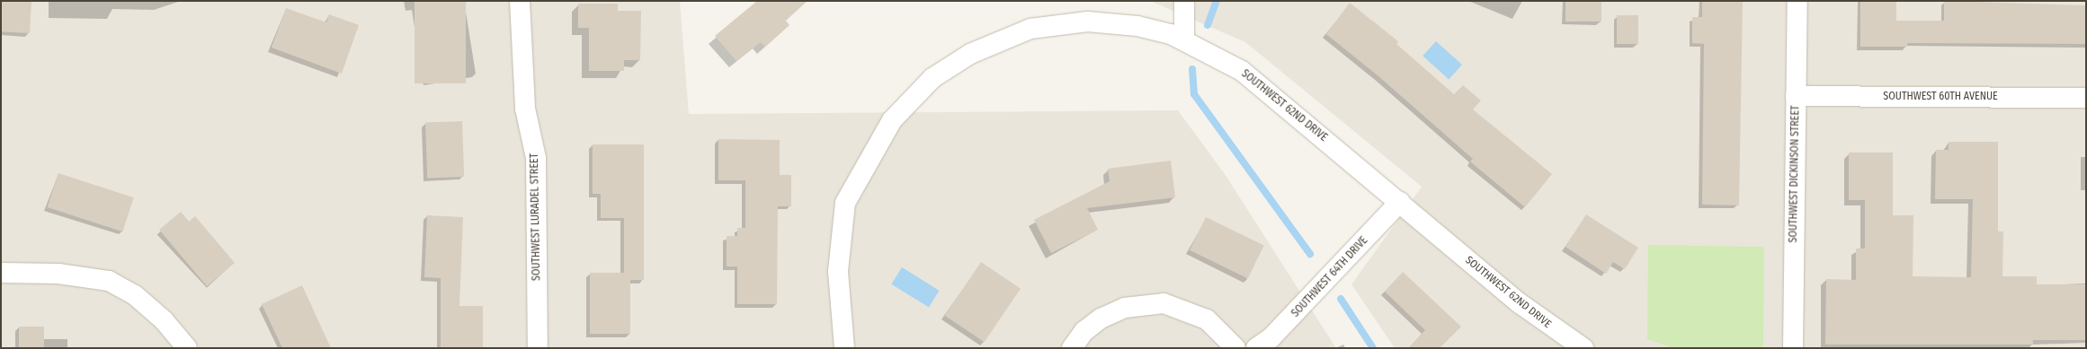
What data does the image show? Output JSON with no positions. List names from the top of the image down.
{
  "streets": {
    "street": [
      "SOUTHWEST 60TH AVENUE",
      "SOUTHWEST 62ND DRIVE",
      "SOUTHWEST DICKINSON STREET",
      "SOUTHWEST LURADEL STREET",
      "SOUTHWEST 64TH DRIVE"
    ]
  },
  "crossings": [
    ["SOUTHWEST 60TH AVENUE", "SOUTHWEST DICKINSON STREET"],
    ["SOUTHWEST 62ND DRIVE", "SOUTHWEST 64TH DRIVE"]
  ]
}
